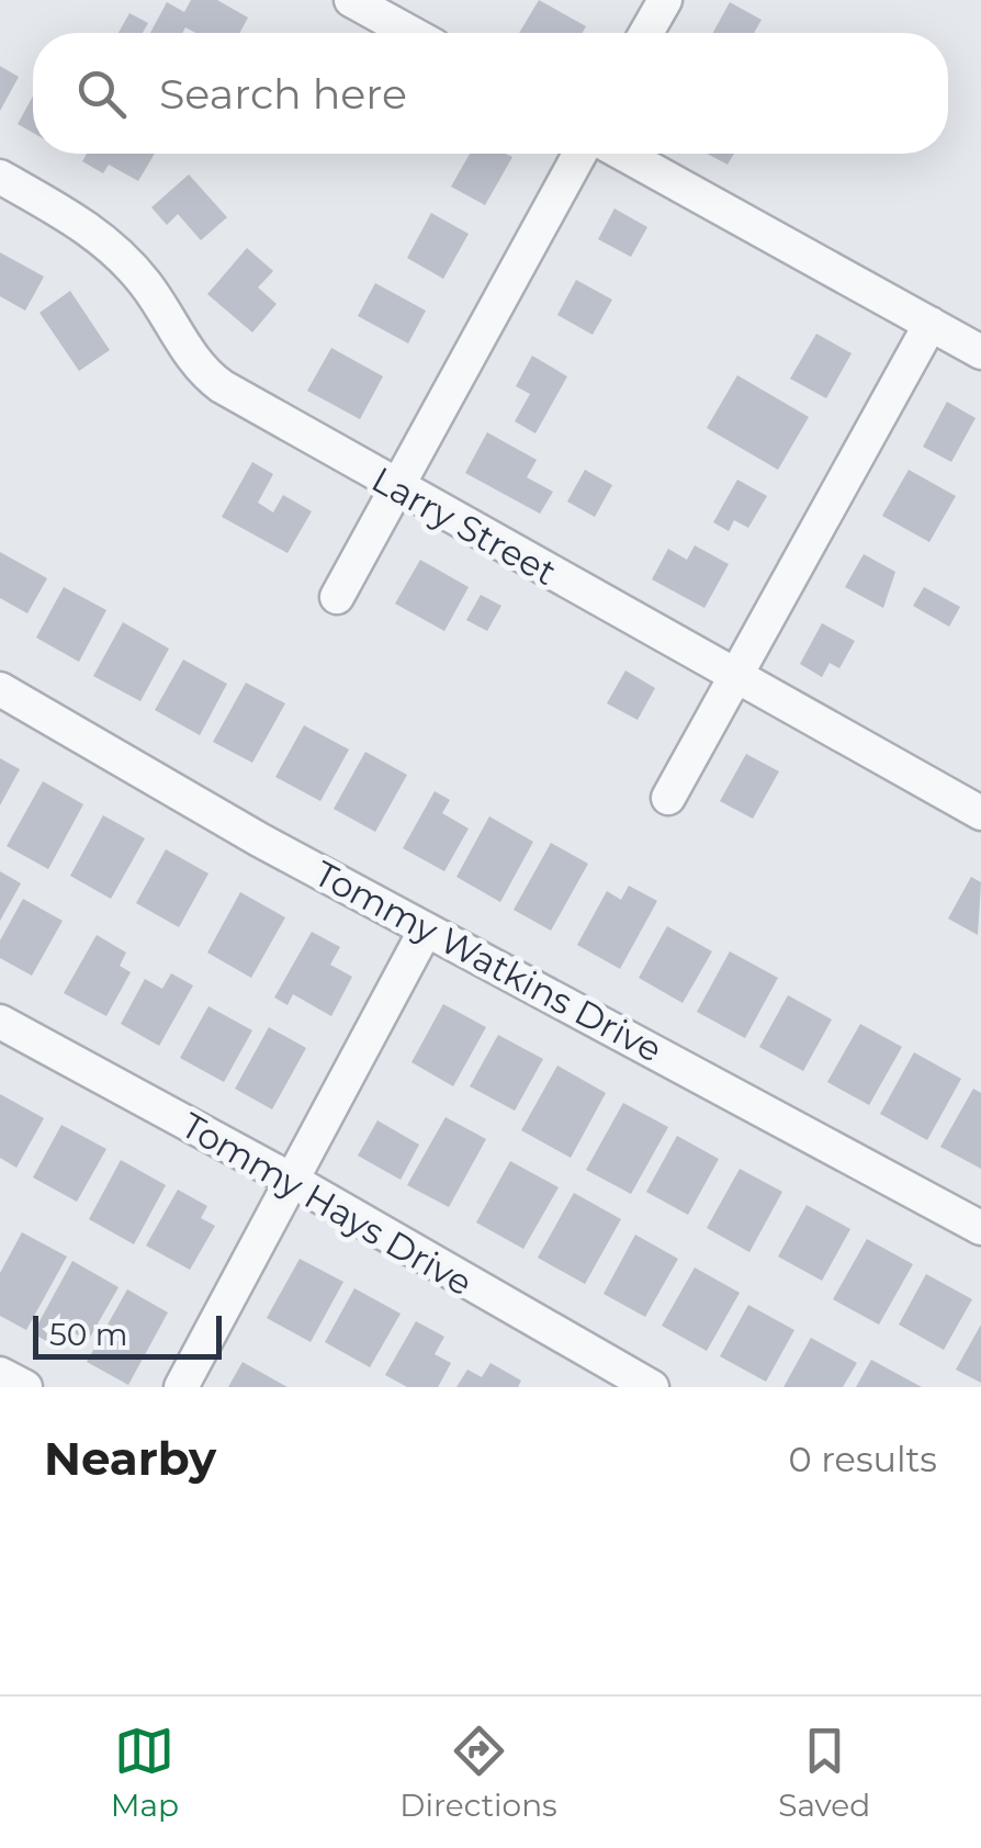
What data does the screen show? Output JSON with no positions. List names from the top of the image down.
{
  "streets": {
    "street": ["Larry Street", "Tommy Watkins Drive", "Tommy Hays Drive"]
  },
  "scale_bar": "50 m",
  "page": {
    "search": "Search here",
    "scale": "50 m",
    "heading": ["Nearby", "0 results"],
    "nav": ["Map", "Directions", "Saved"]
  }
}
